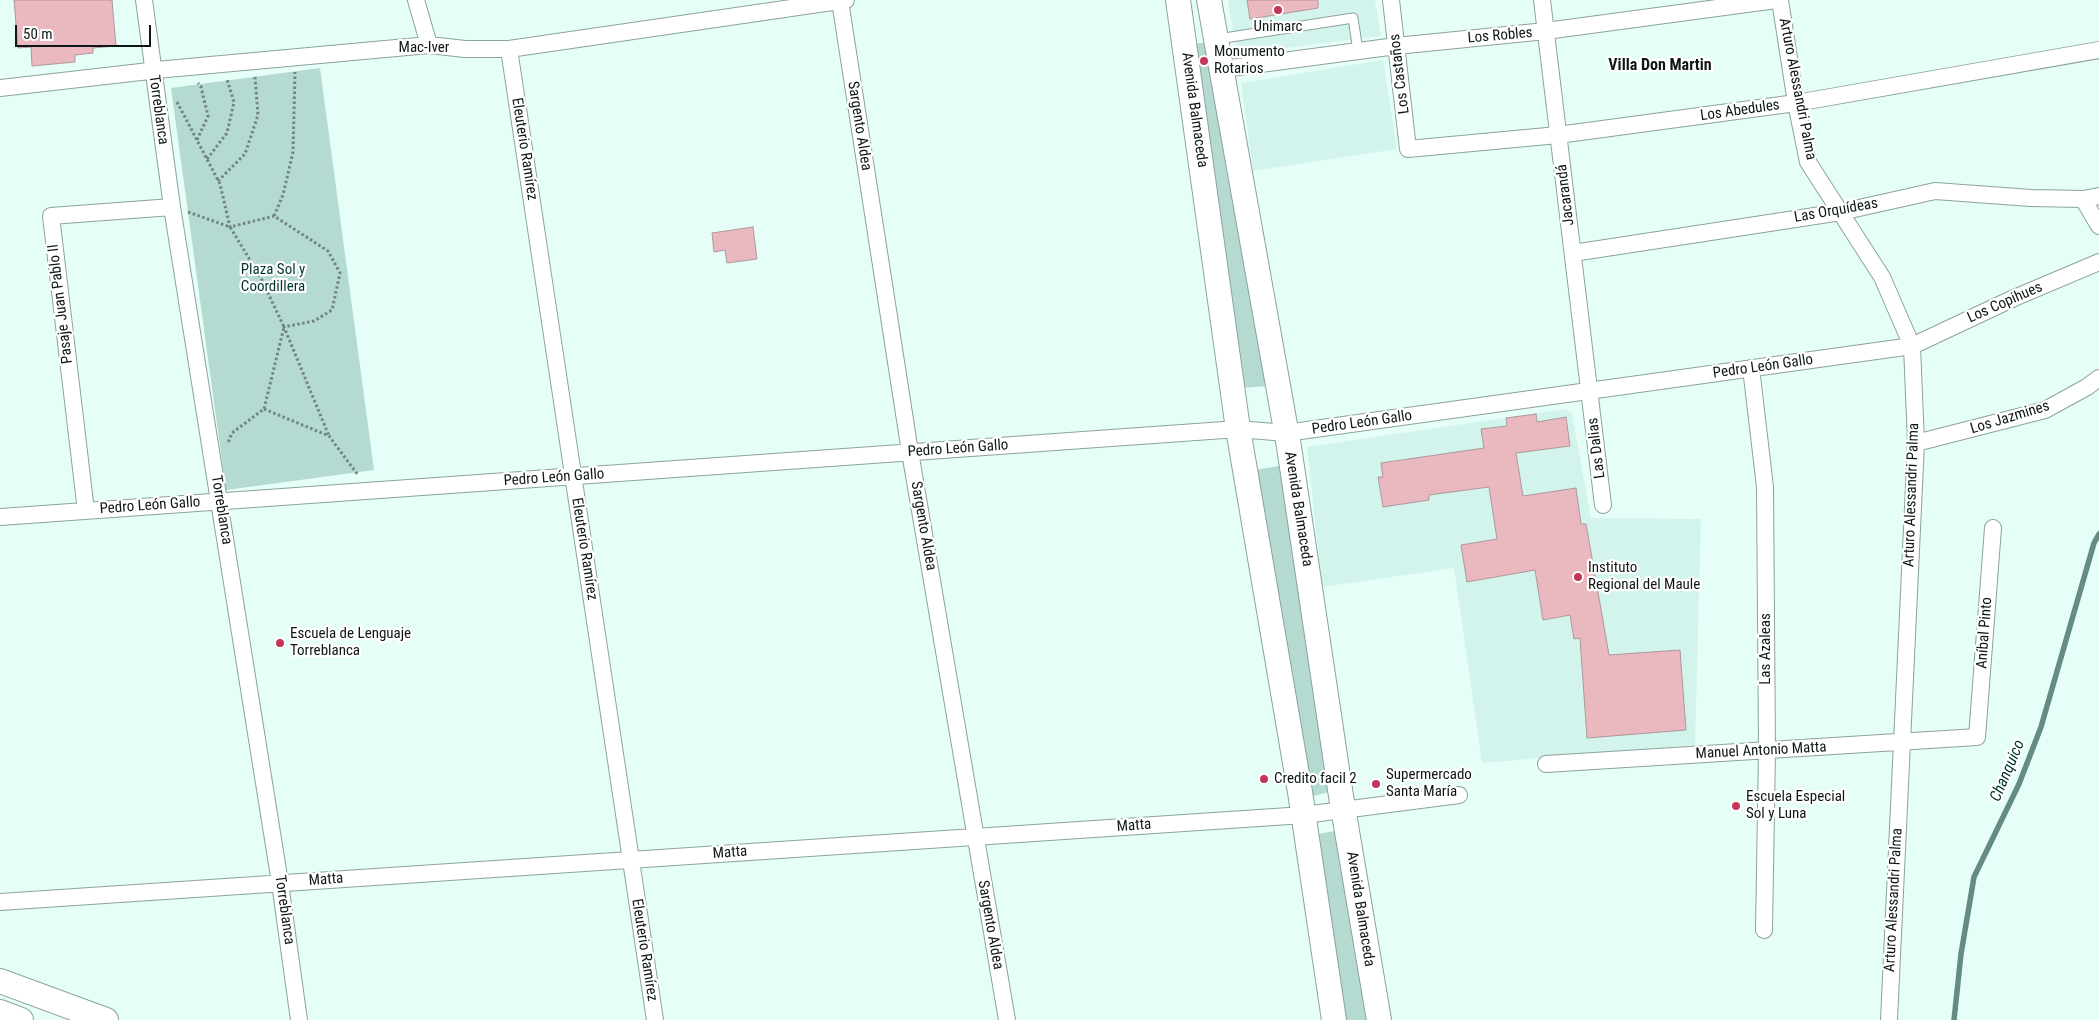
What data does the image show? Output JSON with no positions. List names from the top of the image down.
{
  "streets": {
    "main road": ["Avenida Balmaceda"],
    "street": [
      "Los Robles",
      "Mac-Iver",
      "Los Castaños",
      "Arturo Alessandri Palma",
      "Torreblanca",
      "Los Abedules",
      "Sargento Aldea",
      "Eleuterio Ramírez",
      "Jacarandá",
      "Las Orquídeas",
      "Los Copihues",
      "Pasaje Juan Pablo II",
      "Pedro León Gallo",
      "Los Jazmines",
      "Las Dalias",
      "Aníbal Pinto",
      "Las Azaleas",
      "Manuel Antonio Matta",
      "Matta"
    ]
  },
  "crossings": [
    ["Los Robles", "Los Castaños"],
    ["Los Robles", "Arturo Alessandri Palma"],
    ["Los Robles", "Avenida Balmaceda"],
    ["Los Robles", "Jacarandá"],
    ["Mac-Iver", "Torreblanca"],
    ["Mac-Iver", "Sargento Aldea"],
    ["Mac-Iver", "Eleuterio Ramírez"],
    ["Los Castaños", "Los Abedules"],
    ["Arturo Alessandri Palma", "Los Abedules"],
    ["Arturo Alessandri Palma", "Las Orquídeas"],
    ["Arturo Alessandri Palma", "Los Copihues"],
    ["Arturo Alessandri Palma", "Pedro León Gallo"],
    ["Arturo Alessandri Palma", "Los Jazmines"],
    ["Arturo Alessandri Palma", "Manuel Antonio Matta"],
    ["Torreblanca", "Pasaje Juan Pablo II"],
    ["Torreblanca", "Pedro León Gallo"],
    ["Torreblanca", "Matta"],
    ["Avenida Balmaceda", "Pedro León Gallo"],
    ["Avenida Balmaceda", "Matta"],
    ["Los Abedules", "Jacarandá"],
    ["Sargento Aldea", "Pedro León Gallo"],
    ["Sargento Aldea", "Matta"],
    ["Eleuterio Ramírez", "Pedro León Gallo"],
    ["Eleuterio Ramírez", "Matta"],
    ["Jacarandá", "Las Orquídeas"],
    ["Jacarandá", "Pedro León Gallo"],
    ["Jacarandá", "Las Dalias"],
    ["Los Copihues", "Pedro León Gallo"],
    ["Pasaje Juan Pablo II", "Pedro León Gallo"],
    ["Pedro León Gallo", "Las Dalias"],
    ["Pedro León Gallo", "Las Azaleas"],
    ["Aníbal Pinto", "Manuel Antonio Matta"],
    ["Las Azaleas", "Manuel Antonio Matta"]
  ],
  "districts": ["Villa Don Martin"],
  "water": ["Chanquico"],
  "parks": ["Plaza Sol y Coordillera"],
  "places": [
    "Unimarc",
    "Monumento Rotarios",
    "Instituto Regional del Maule",
    "Escuela de Lenguaje Torreblanca",
    "Credito facil 2",
    "Supermercado Santa María",
    "Escuela Especial Sol y Luna"
  ],
  "scale_bar": "50 m"
}
